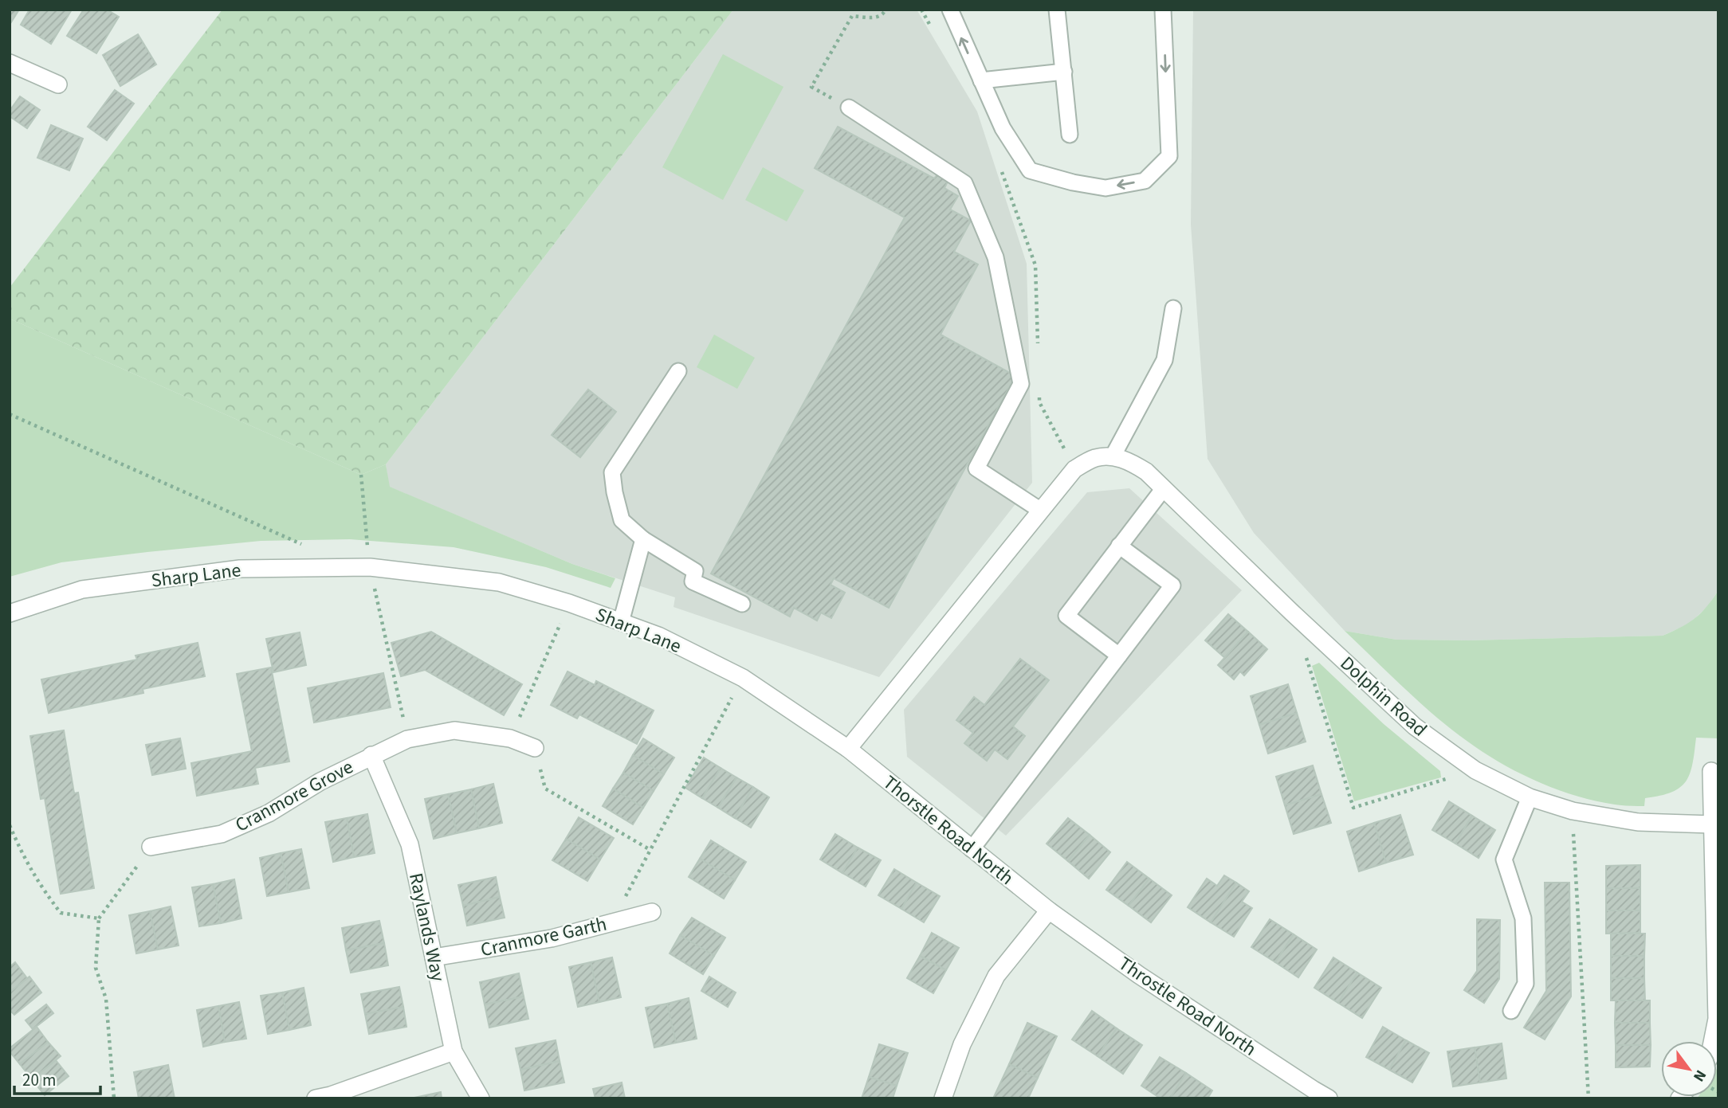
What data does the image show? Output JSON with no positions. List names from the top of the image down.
{
  "streets": {
    "street": [
      "Sharp Lane",
      "Dolphin Road",
      "Cranmore Grove",
      "Thorstle Road North",
      "Raylands Way",
      "Cranmore Garth",
      "Throstle Road North"
    ]
  },
  "crossings": [
    ["Sharp Lane", "Thorstle Road North"],
    ["Cranmore Grove", "Raylands Way"],
    ["Thorstle Road North", "Throstle Road North"],
    ["Raylands Way", "Cranmore Garth"]
  ],
  "scale_bar": "20 m",
  "north": "bottom right"
}
